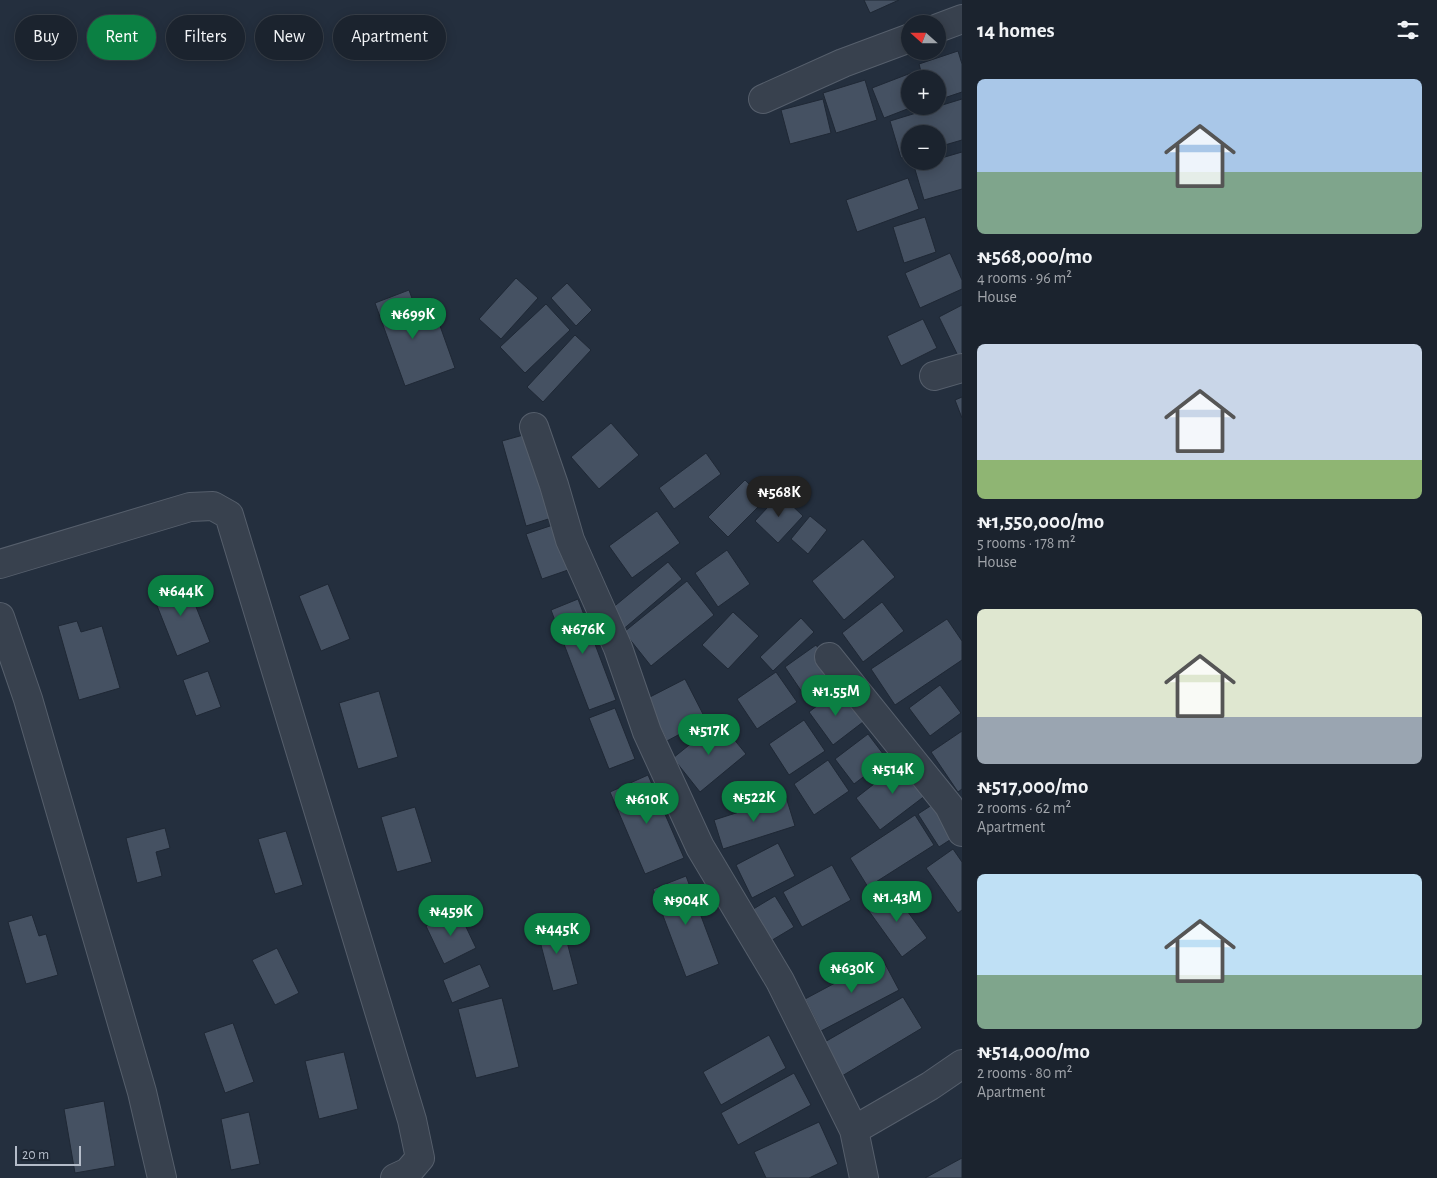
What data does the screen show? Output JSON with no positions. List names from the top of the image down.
{
  "scale_bar": "20 m",
  "north": "left",
  "page": {
    "heading": "14 homes",
    "map_buttons": ["+", "−"],
    "chip": [
      "Buy",
      "Rent",
      "Filters",
      "New",
      "Apartment"
    ],
    "list": [
      {
        "name": "₦568,000/mo",
        "note": "4 rooms · 96 m² · House"
      },
      {
        "name": "₦1,550,000/mo",
        "note": "5 rooms · 178 m² · House"
      },
      {
        "name": "₦517,000/mo",
        "note": "2 rooms · 62 m² · Apartment"
      },
      {
        "name": "₦514,000/mo",
        "note": "2 rooms · 80 m² · Apartment"
      }
    ],
    "price": [
      "₦699K",
      "₦568K",
      "₦644K",
      "₦676K",
      "₦1.55M",
      "₦517K",
      "₦514K",
      "₦522K",
      "₦610K",
      "₦1.43M",
      "₦904K",
      "₦459K",
      "₦445K",
      "₦630K"
    ],
    "scale": "20 m"
  }
}
